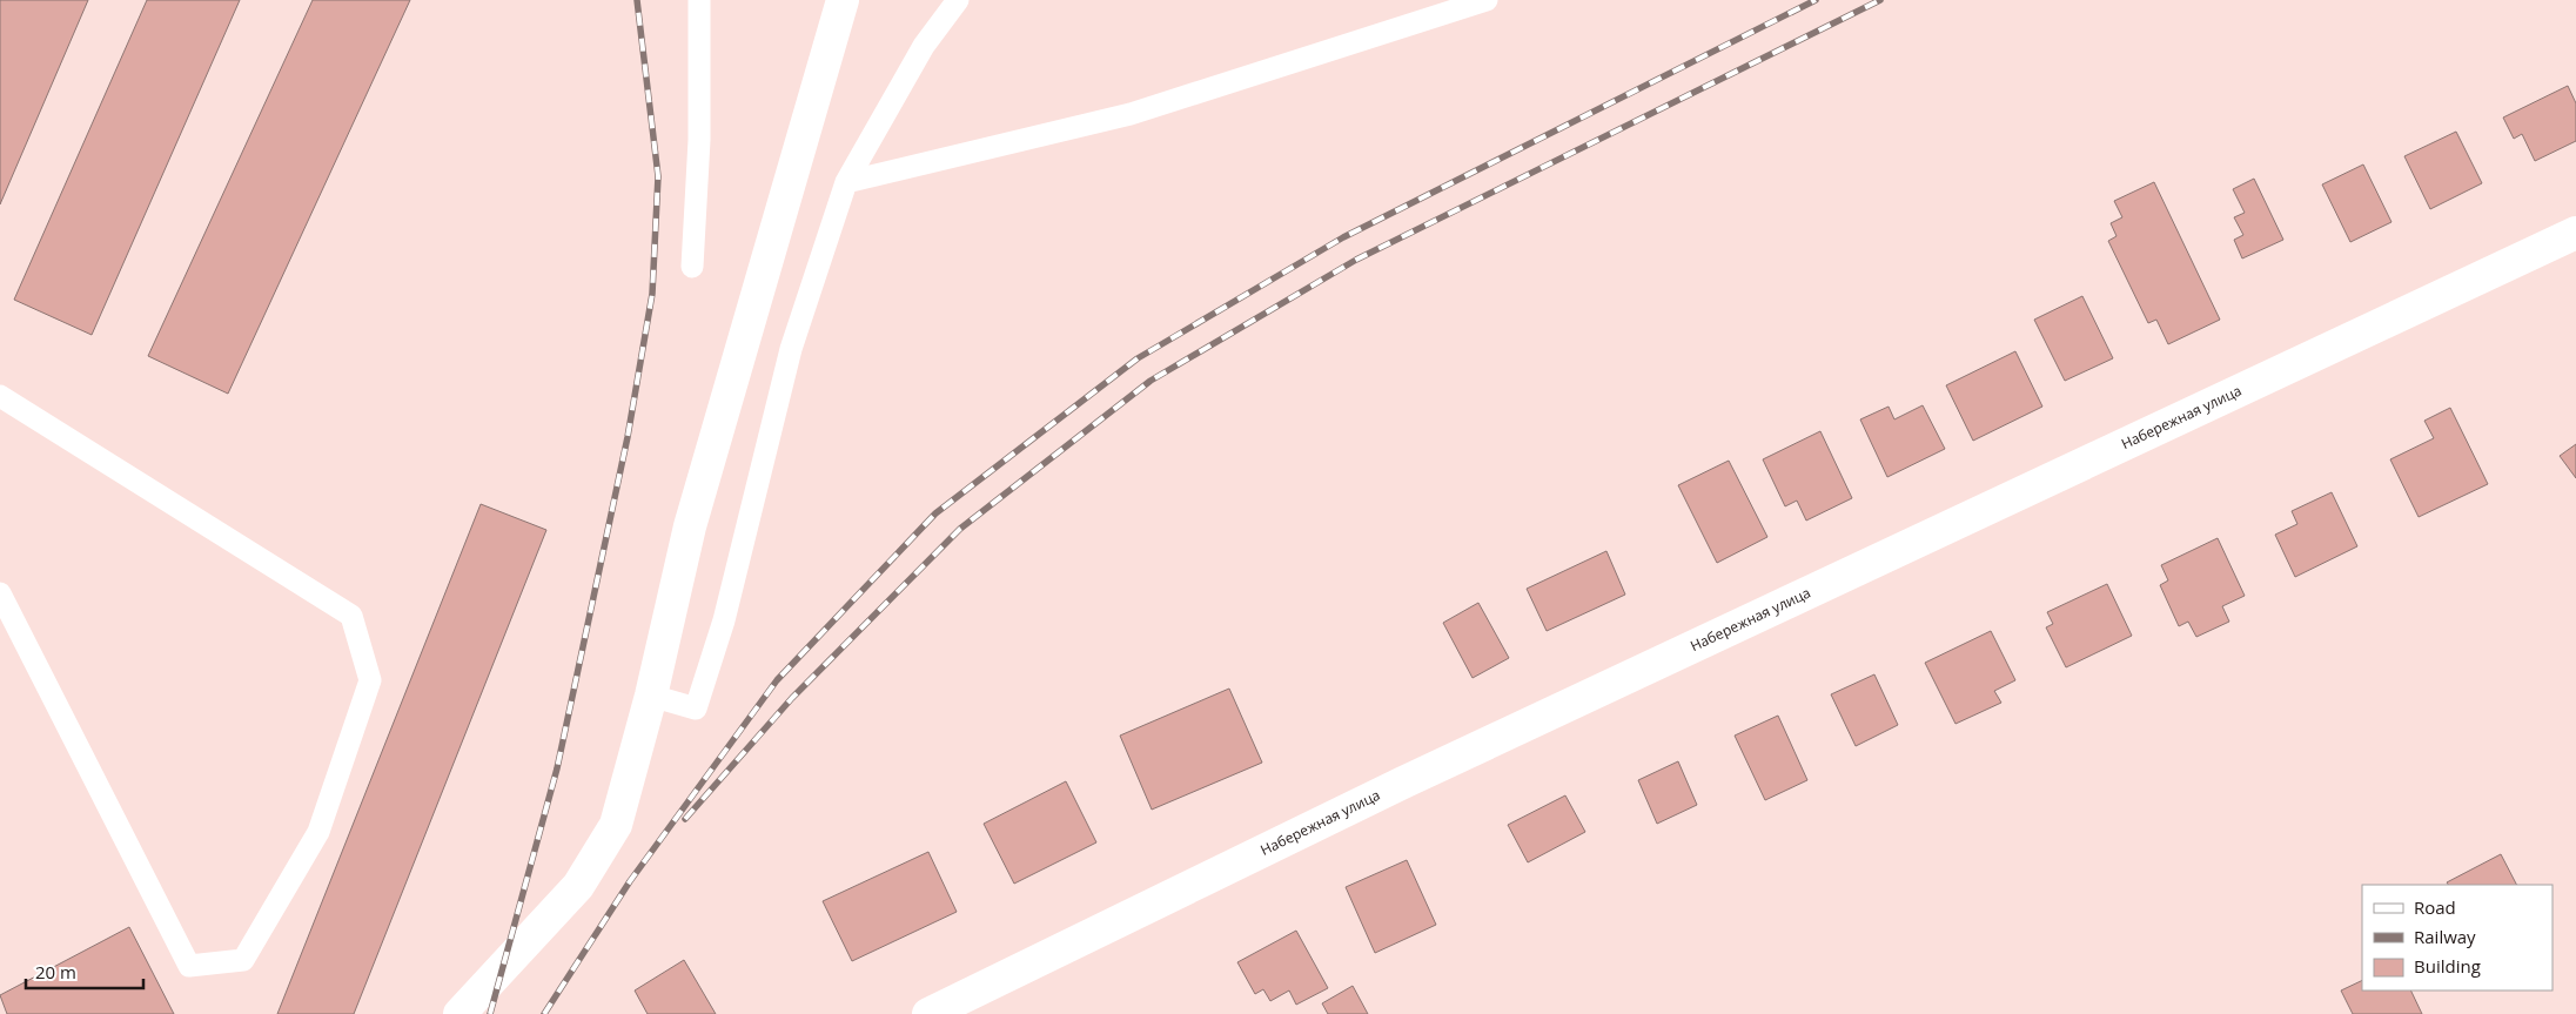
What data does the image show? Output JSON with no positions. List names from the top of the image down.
{
  "streets": {
    "street": ["Набережная улица"]
  },
  "legend": ["Road", "Railway", "Building"],
  "scale_bar": "20 m"
}
